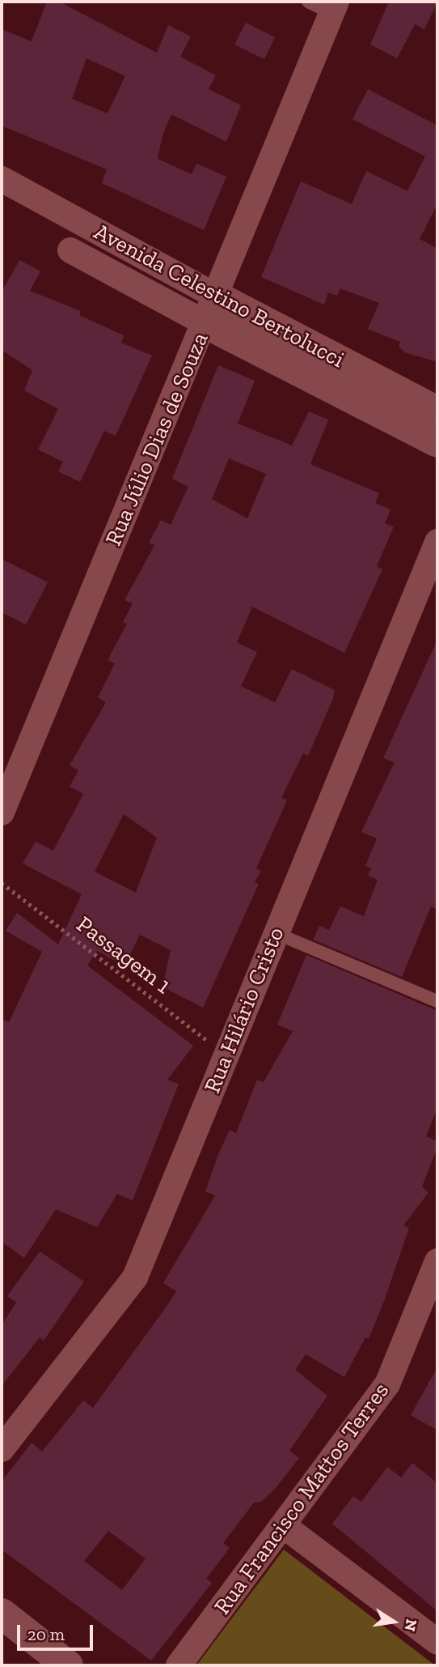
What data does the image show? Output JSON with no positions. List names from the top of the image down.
{
  "streets": {
    "street": [
      "Avenida Celestino Bertolucci",
      "Rua Júlio Dias de Souza",
      "Rua Hilário Cristo",
      "Rua Francisco Mattos Terres"
    ],
    "path": ["Passagem 1"]
  },
  "crossings": [
    ["Avenida Celestino Bertolucci", "Rua Júlio Dias de Souza"],
    ["Passagem 1", "Rua Hilário Cristo"]
  ],
  "scale_bar": "20 m",
  "north": "right"
}
